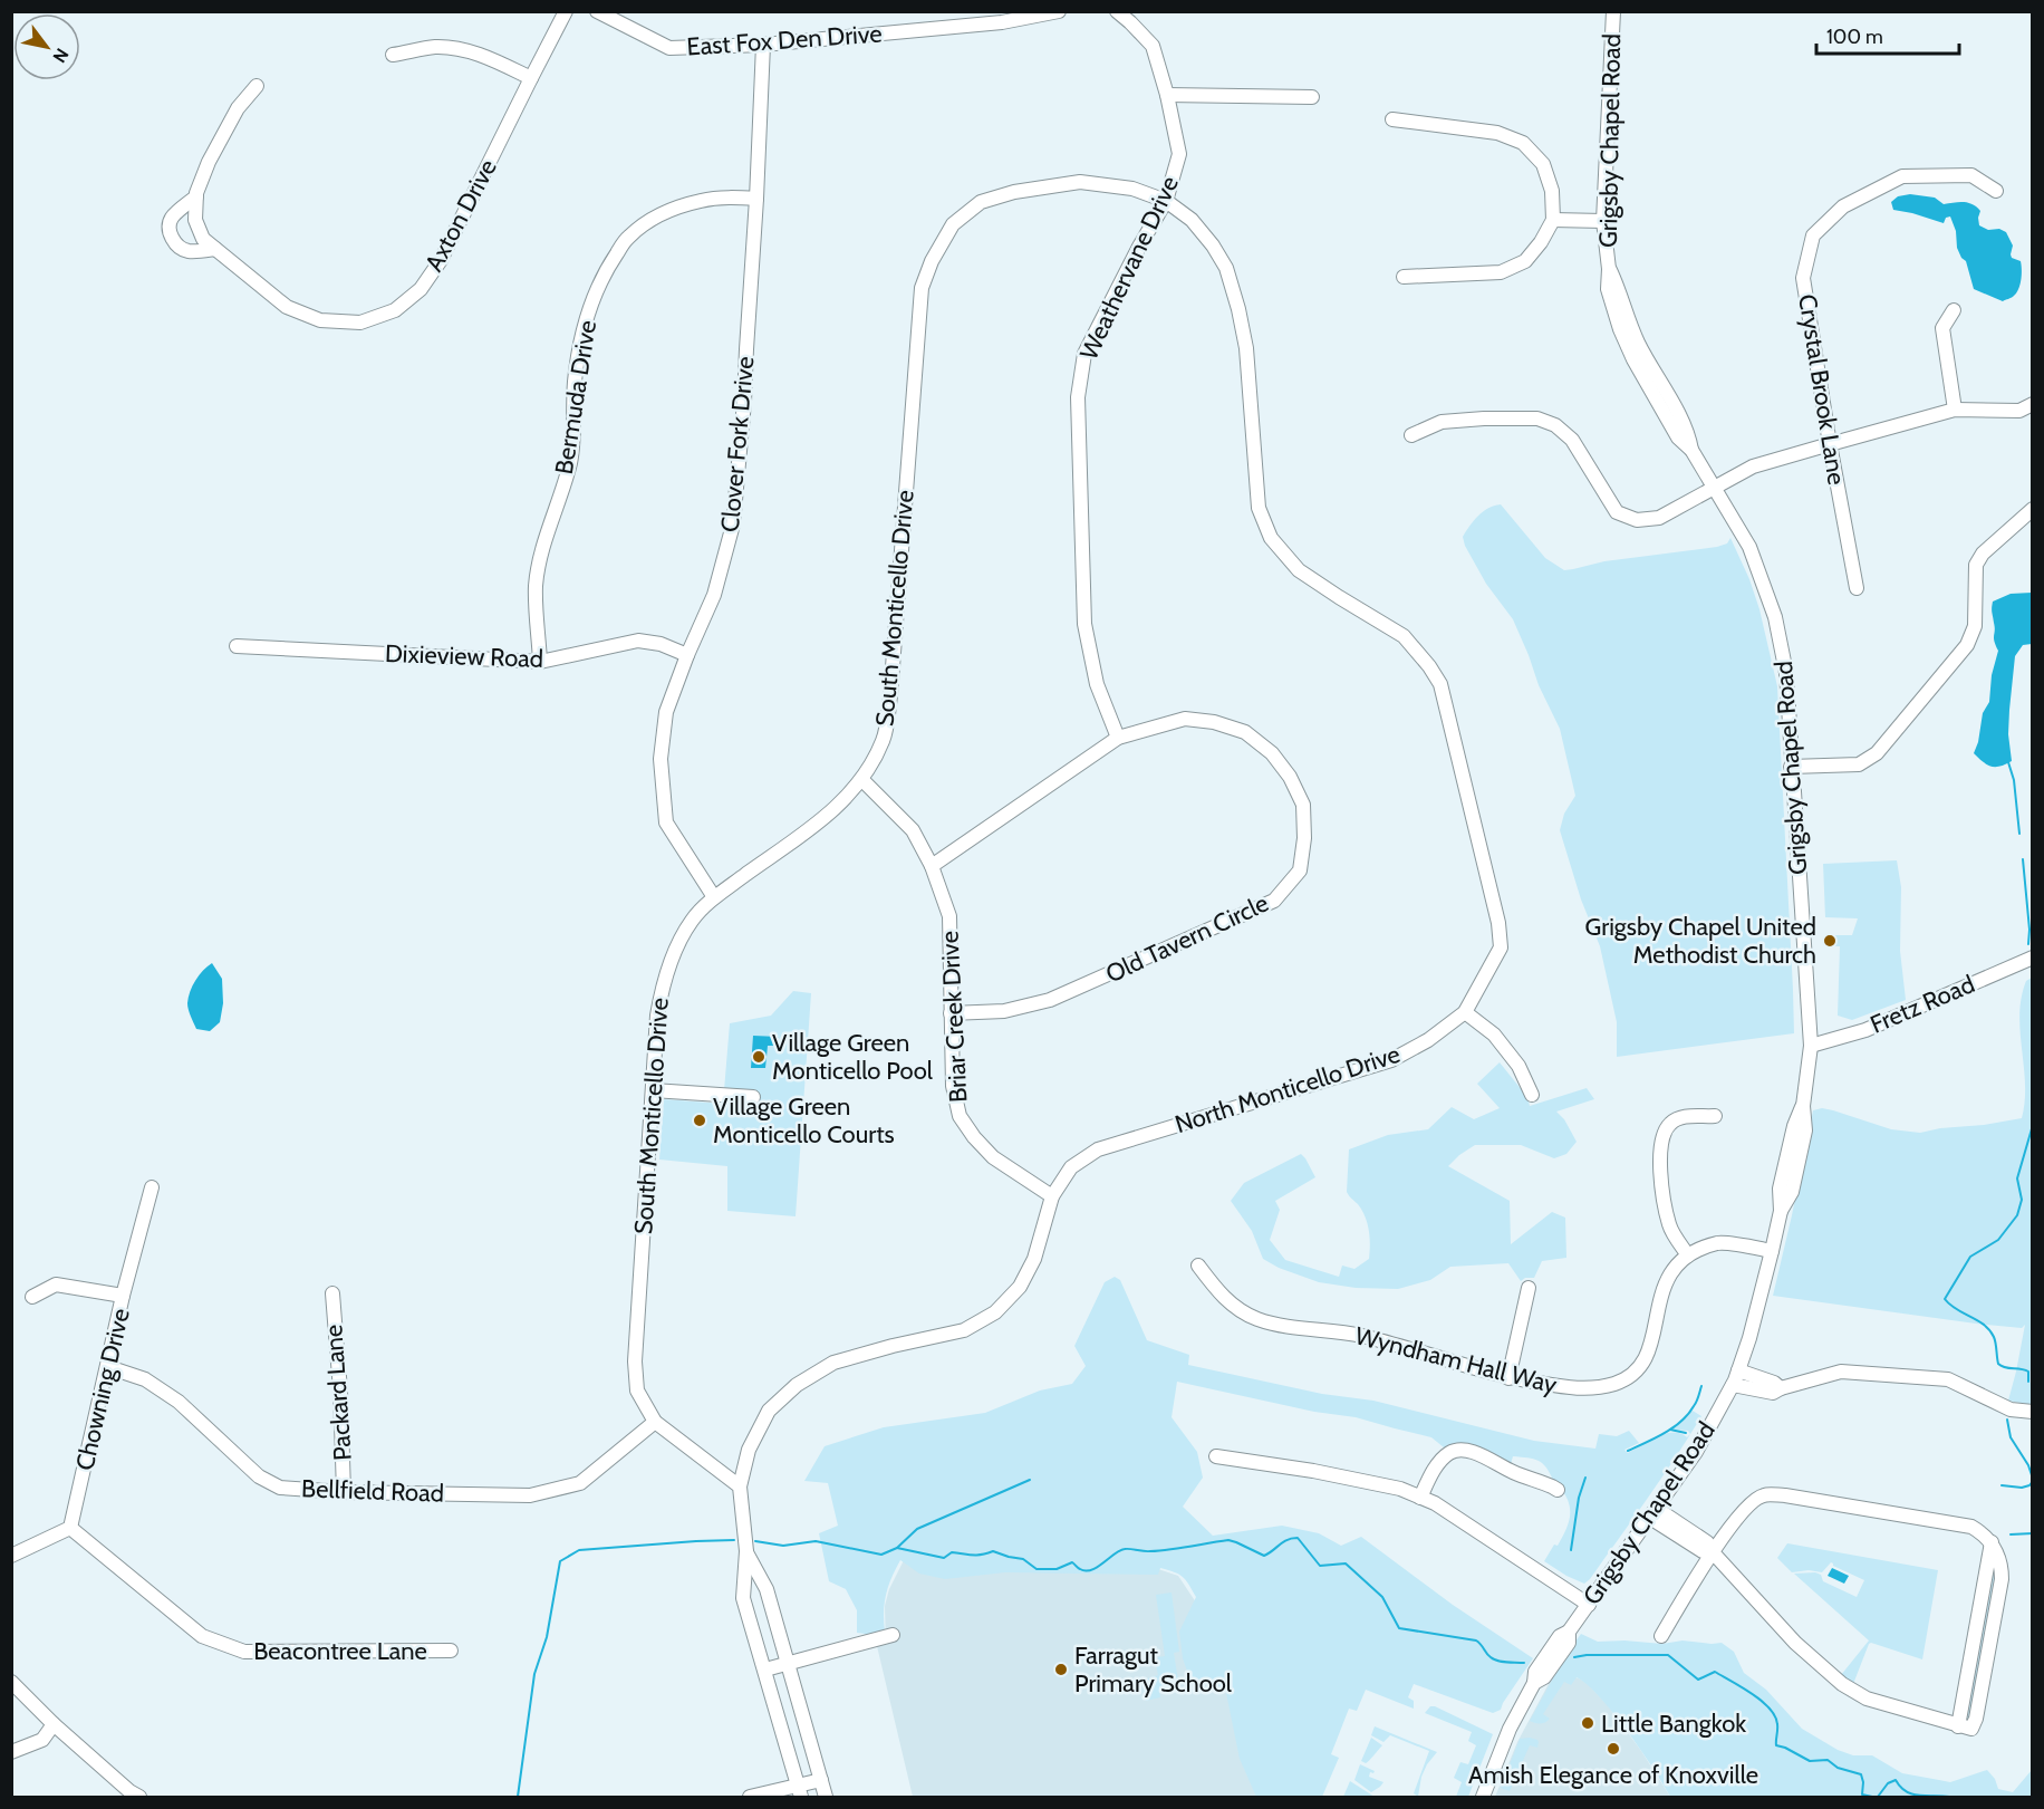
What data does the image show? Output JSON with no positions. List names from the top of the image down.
{
  "streets": {
    "street": [
      "East Fox Den Drive",
      "Grigsby Chapel Road",
      "Axton Drive",
      "Weathervane Drive",
      "Crystal Brook Lane",
      "Bermuda Drive",
      "Clover Fork Drive",
      "South Monticello Drive",
      "Dixieview Road",
      "Old Tavern Circle",
      "Fretz Road",
      "Briar Creek Drive",
      "North Monticello Drive",
      "Wyndham Hall Way",
      "Chowning Drive",
      "Packard Lane",
      "Bellfield Road",
      "Beacontree Lane"
    ]
  },
  "crossings": [
    ["East Fox Den Drive", "Clover Fork Drive"],
    ["Grigsby Chapel Road", "Fretz Road"],
    ["Grigsby Chapel Road", "Wyndham Hall Way"],
    ["Weathervane Drive", "South Monticello Drive"],
    ["Weathervane Drive", "Old Tavern Circle"],
    ["Weathervane Drive", "North Monticello Drive"],
    ["Bermuda Drive", "Clover Fork Drive"],
    ["Bermuda Drive", "Dixieview Road"],
    ["Clover Fork Drive", "South Monticello Drive"],
    ["Clover Fork Drive", "Dixieview Road"],
    ["South Monticello Drive", "Briar Creek Drive"],
    ["South Monticello Drive", "North Monticello Drive"],
    ["South Monticello Drive", "Bellfield Road"],
    ["Old Tavern Circle", "Briar Creek Drive"],
    ["Briar Creek Drive", "North Monticello Drive"],
    ["Chowning Drive", "Bellfield Road"],
    ["Chowning Drive", "Beacontree Lane"],
    ["Packard Lane", "Bellfield Road"]
  ],
  "places": [
    "Grigsby Chapel United Methodist Church",
    "Village Green Monticello Pool",
    "Village Green Monticello Courts",
    "Farragut Primary School",
    "Little Bangkok",
    "Amish Elegance of Knoxville"
  ],
  "scale_bar": "100 m",
  "north": "bottom right"
}
